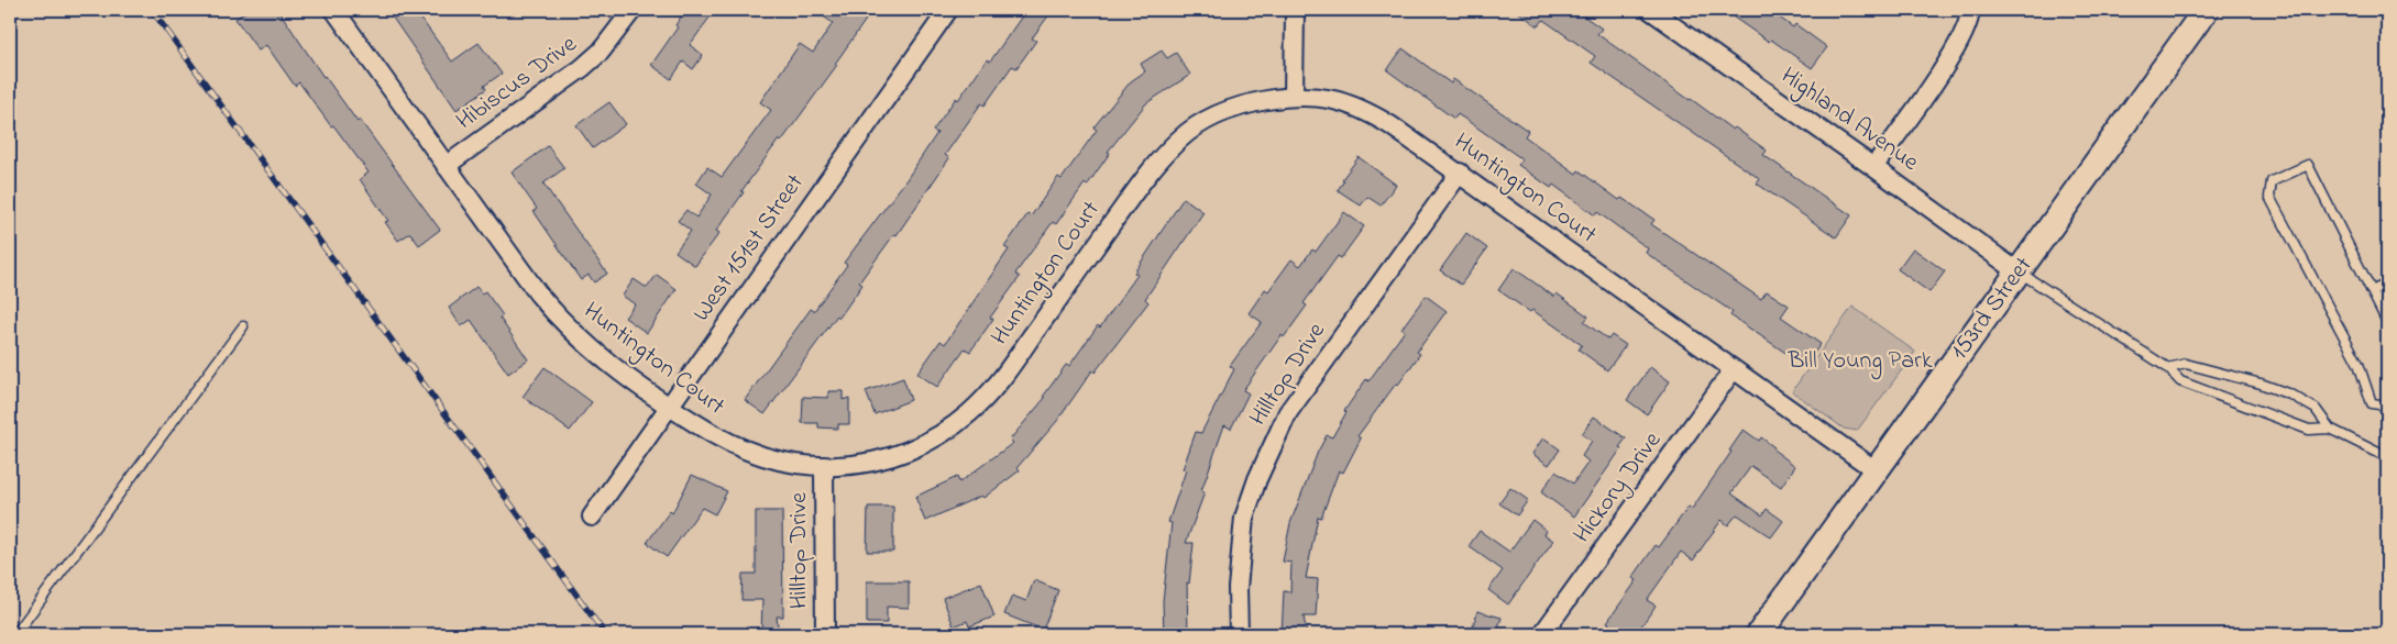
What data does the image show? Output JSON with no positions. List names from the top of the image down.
{
  "streets": {
    "street": [
      "Hibiscus Drive",
      "Highland Avenue",
      "Huntington Court",
      "West 151st Street",
      "153rd Street",
      "Hilltop Drive",
      "Hickory Drive"
    ]
  },
  "crossings": [
    ["Hibiscus Drive", "Huntington Court"],
    ["Highland Avenue", "153rd Street"],
    ["Huntington Court", "West 151st Street"],
    ["Huntington Court", "153rd Street"],
    ["Huntington Court", "Hilltop Drive"],
    ["Huntington Court", "Hickory Drive"]
  ],
  "parks": ["Bill Young Park"]
}
